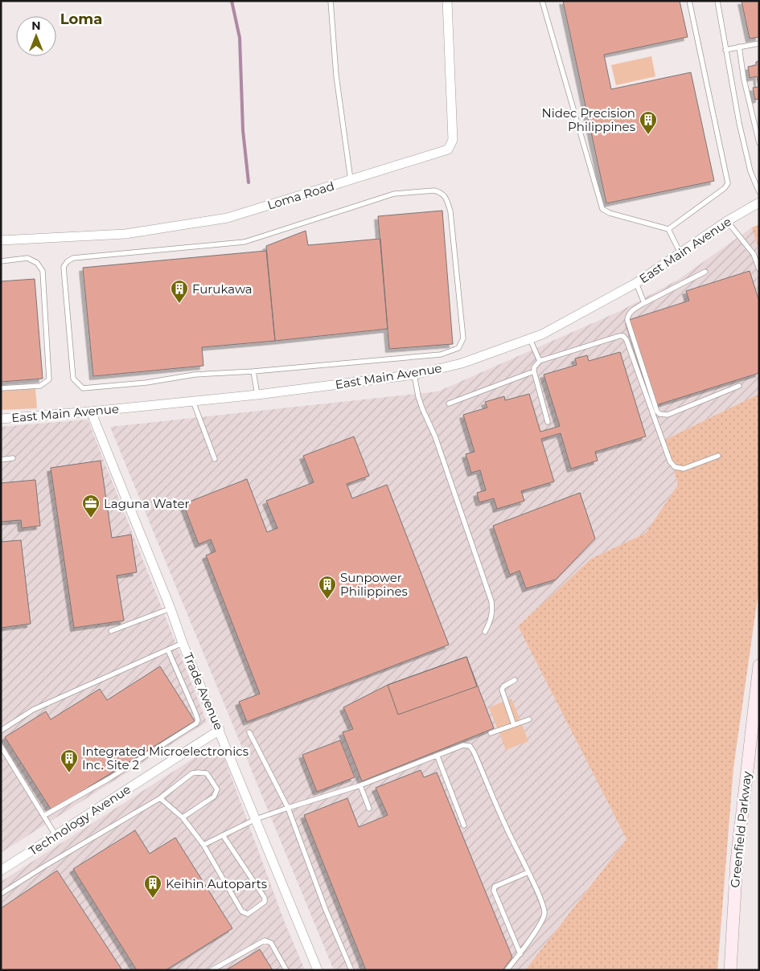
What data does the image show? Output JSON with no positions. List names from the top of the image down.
{
  "streets": {
    "main road": ["Greenfield Parkway"],
    "street": [
      "Loma Road",
      "East Main Avenue",
      "Trade Avenue",
      "Technology Avenue"
    ]
  },
  "crossings": [
    ["East Main Avenue", "Trade Avenue"],
    ["Trade Avenue", "Technology Avenue"]
  ],
  "districts": ["Loma"],
  "places": {
    "building": [
      "Nidec Precision Philippines",
      "Furukawa",
      "Sunpower Philippines",
      "Integrated Microelectronics Inc. Site 2",
      "Keihin Autoparts"
    ],
    "office": ["Laguna Water"]
  },
  "north": "top"
}
